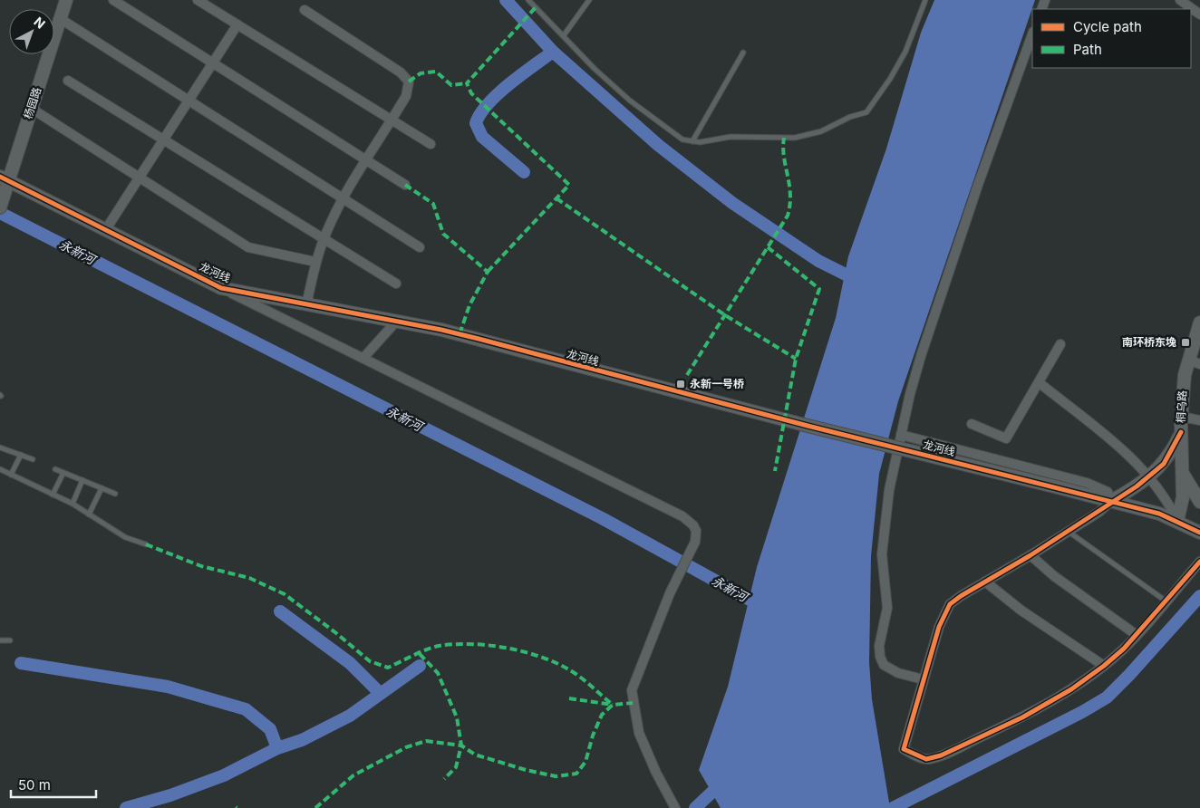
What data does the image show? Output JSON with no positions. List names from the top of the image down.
{
  "streets": {
    "street": ["杨园路", "龙河线", "桐乌路"]
  },
  "crossings": [
    ["杨园路", "龙河线"],
    ["龙河线", "桐乌路"]
  ],
  "water": ["永新河"],
  "places": {
    "transit": ["南环桥东堍", "永新一号桥"]
  },
  "legend": ["Cycle path", "Path"],
  "scale_bar": "50 m",
  "north": "top right"
}
